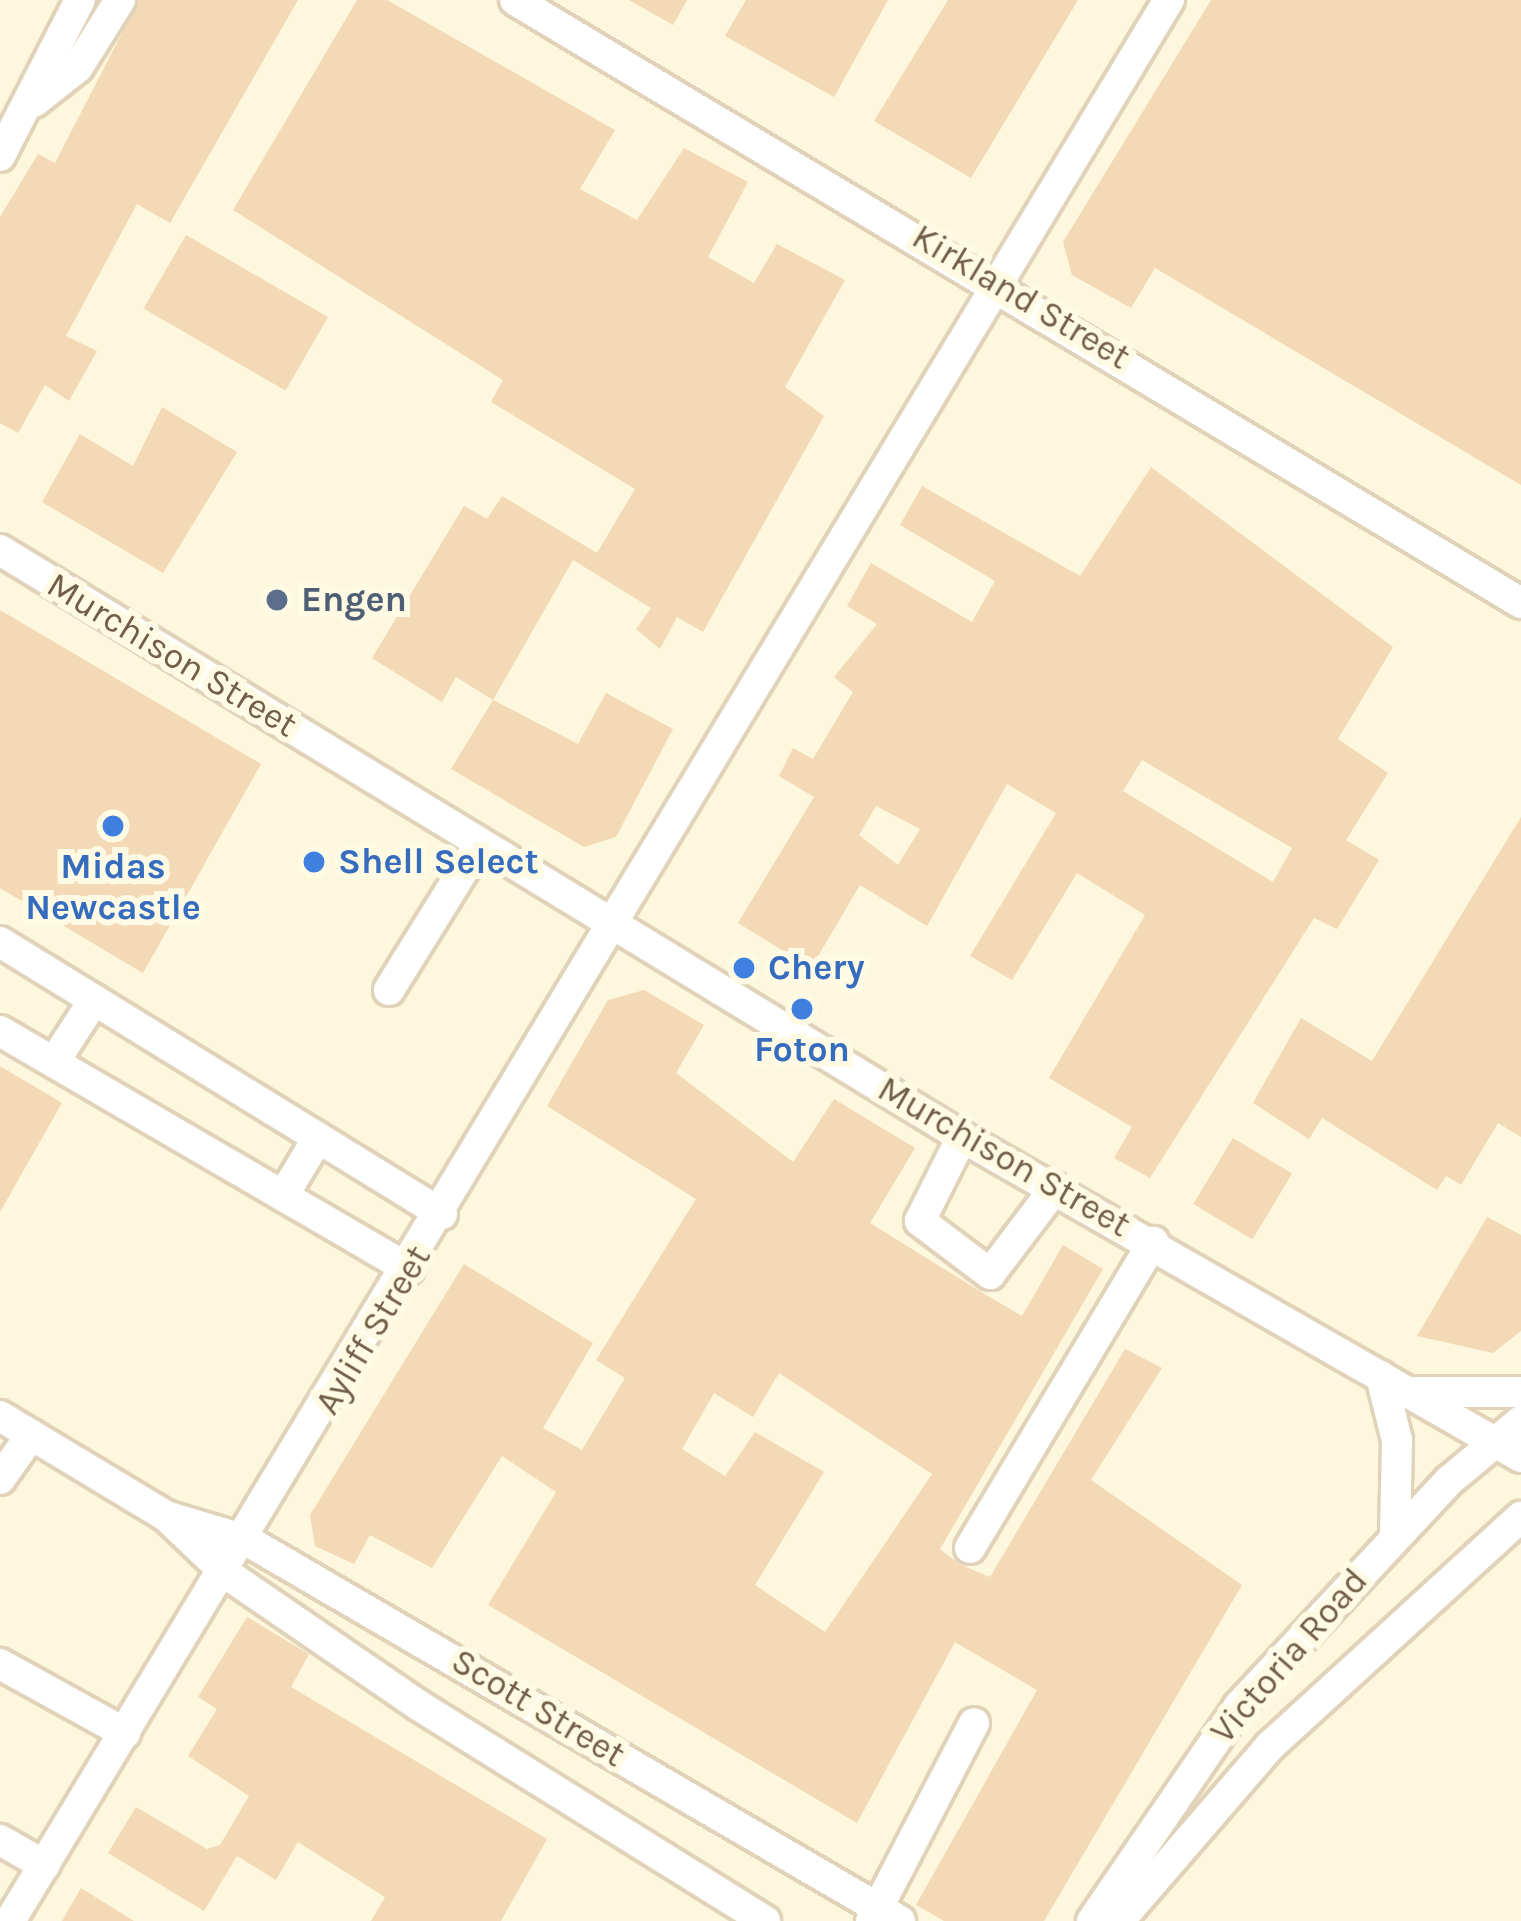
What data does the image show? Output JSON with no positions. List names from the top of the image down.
{
  "streets": {
    "street": [
      "Kirkland Street",
      "Murchison Street",
      "Ayliff Street",
      "Victoria Road",
      "Scott Street"
    ]
  },
  "crossings": [
    ["Kirkland Street", "Ayliff Street"],
    ["Murchison Street", "Ayliff Street"],
    ["Murchison Street", "Victoria Road"],
    ["Ayliff Street", "Scott Street"]
  ],
  "places": [
    "Engen",
    "Midas Newcastle",
    "Shell Select",
    "Chery",
    "Foton"
  ]
}
